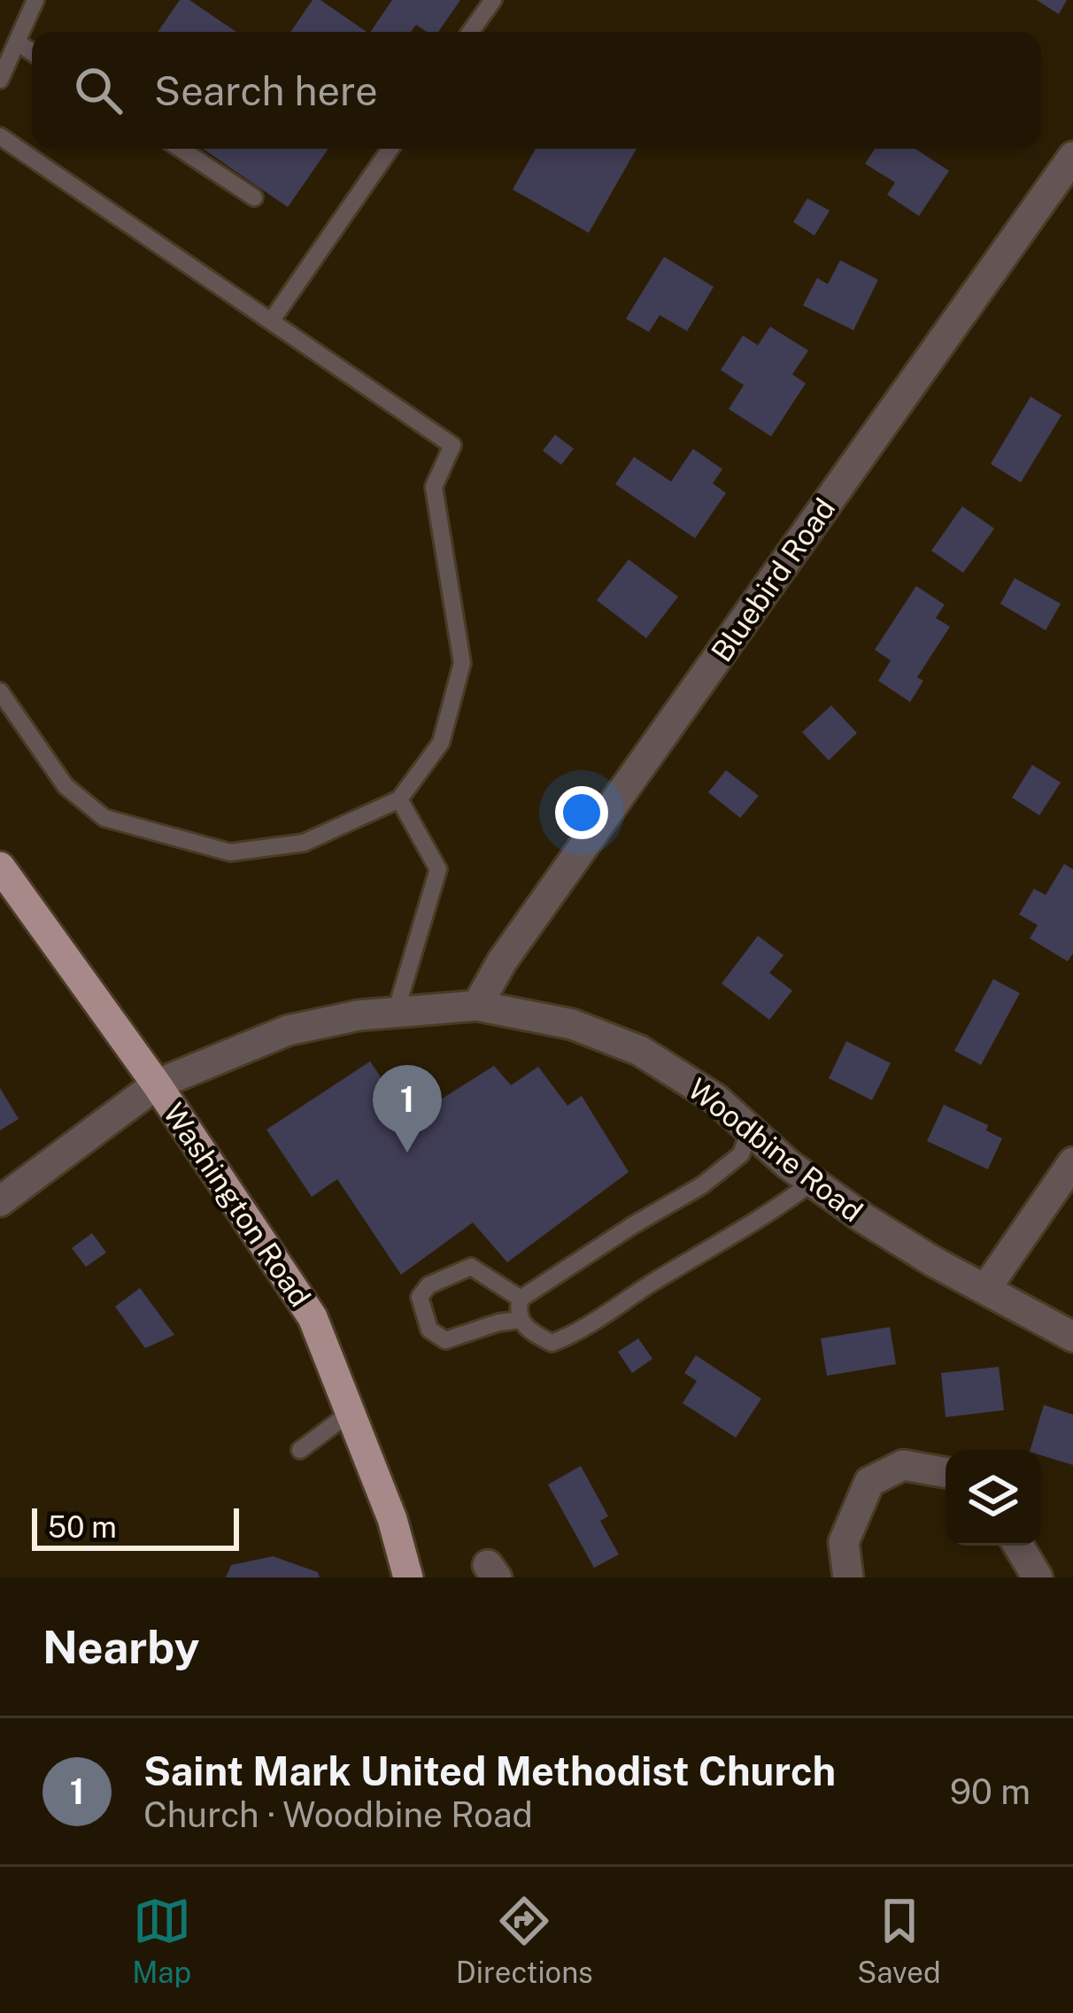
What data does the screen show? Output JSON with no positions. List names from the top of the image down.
{
  "streets": {
    "main road": ["Washington Road"],
    "street": ["Bluebird Road", "Woodbine Road"]
  },
  "crossings": [
    ["Bluebird Road", "Woodbine Road"],
    ["Woodbine Road", "Washington Road"]
  ],
  "scale_bar": "50 m",
  "page": {
    "search": "Search here",
    "pins": "1",
    "scale": "50 m",
    "heading": "Nearby",
    "list": [
      {
        "mark": "1",
        "name": "Saint Mark United Methodist Church",
        "note": "Church · Woodbine Road",
        "value": "90 m"
      }
    ],
    "nav": ["Map", "Directions", "Saved"]
  }
}
